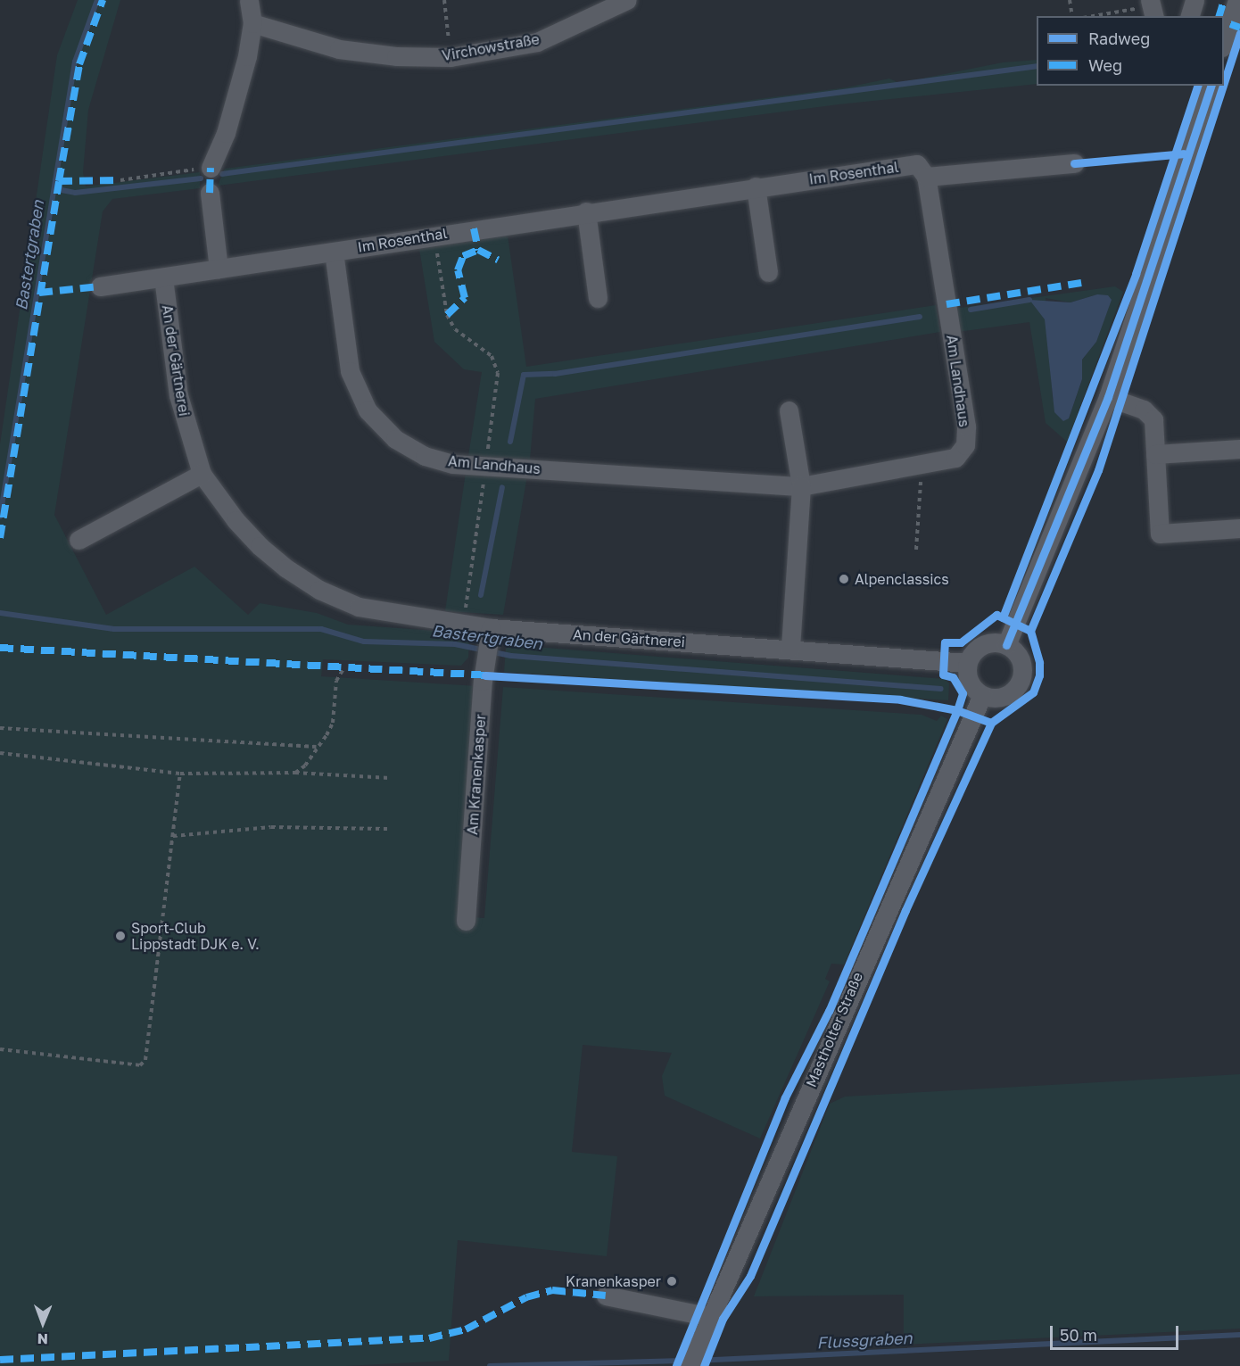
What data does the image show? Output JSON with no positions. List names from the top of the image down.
{
  "streets": {
    "street": [
      "Virchowstraße",
      "Im Rosenthal",
      "An der Gärtnerei",
      "Am Landhaus",
      "Am Kranenkasper",
      "Mastholter Straße"
    ]
  },
  "crossings": [
    ["Im Rosenthal", "An der Gärtnerei"],
    ["Im Rosenthal", "Am Landhaus"],
    ["An der Gärtnerei", "Am Kranenkasper"],
    ["An der Gärtnerei", "Mastholter Straße"]
  ],
  "water": ["Bastertgraben", "Flussgraben"],
  "places": ["Alpenclassics", "Sport-Club Lippstadt DJK e. V.", "Kranenkasper"],
  "legend": ["Radweg", "Weg"],
  "scale_bar": "50 m",
  "north": "bottom"
}
